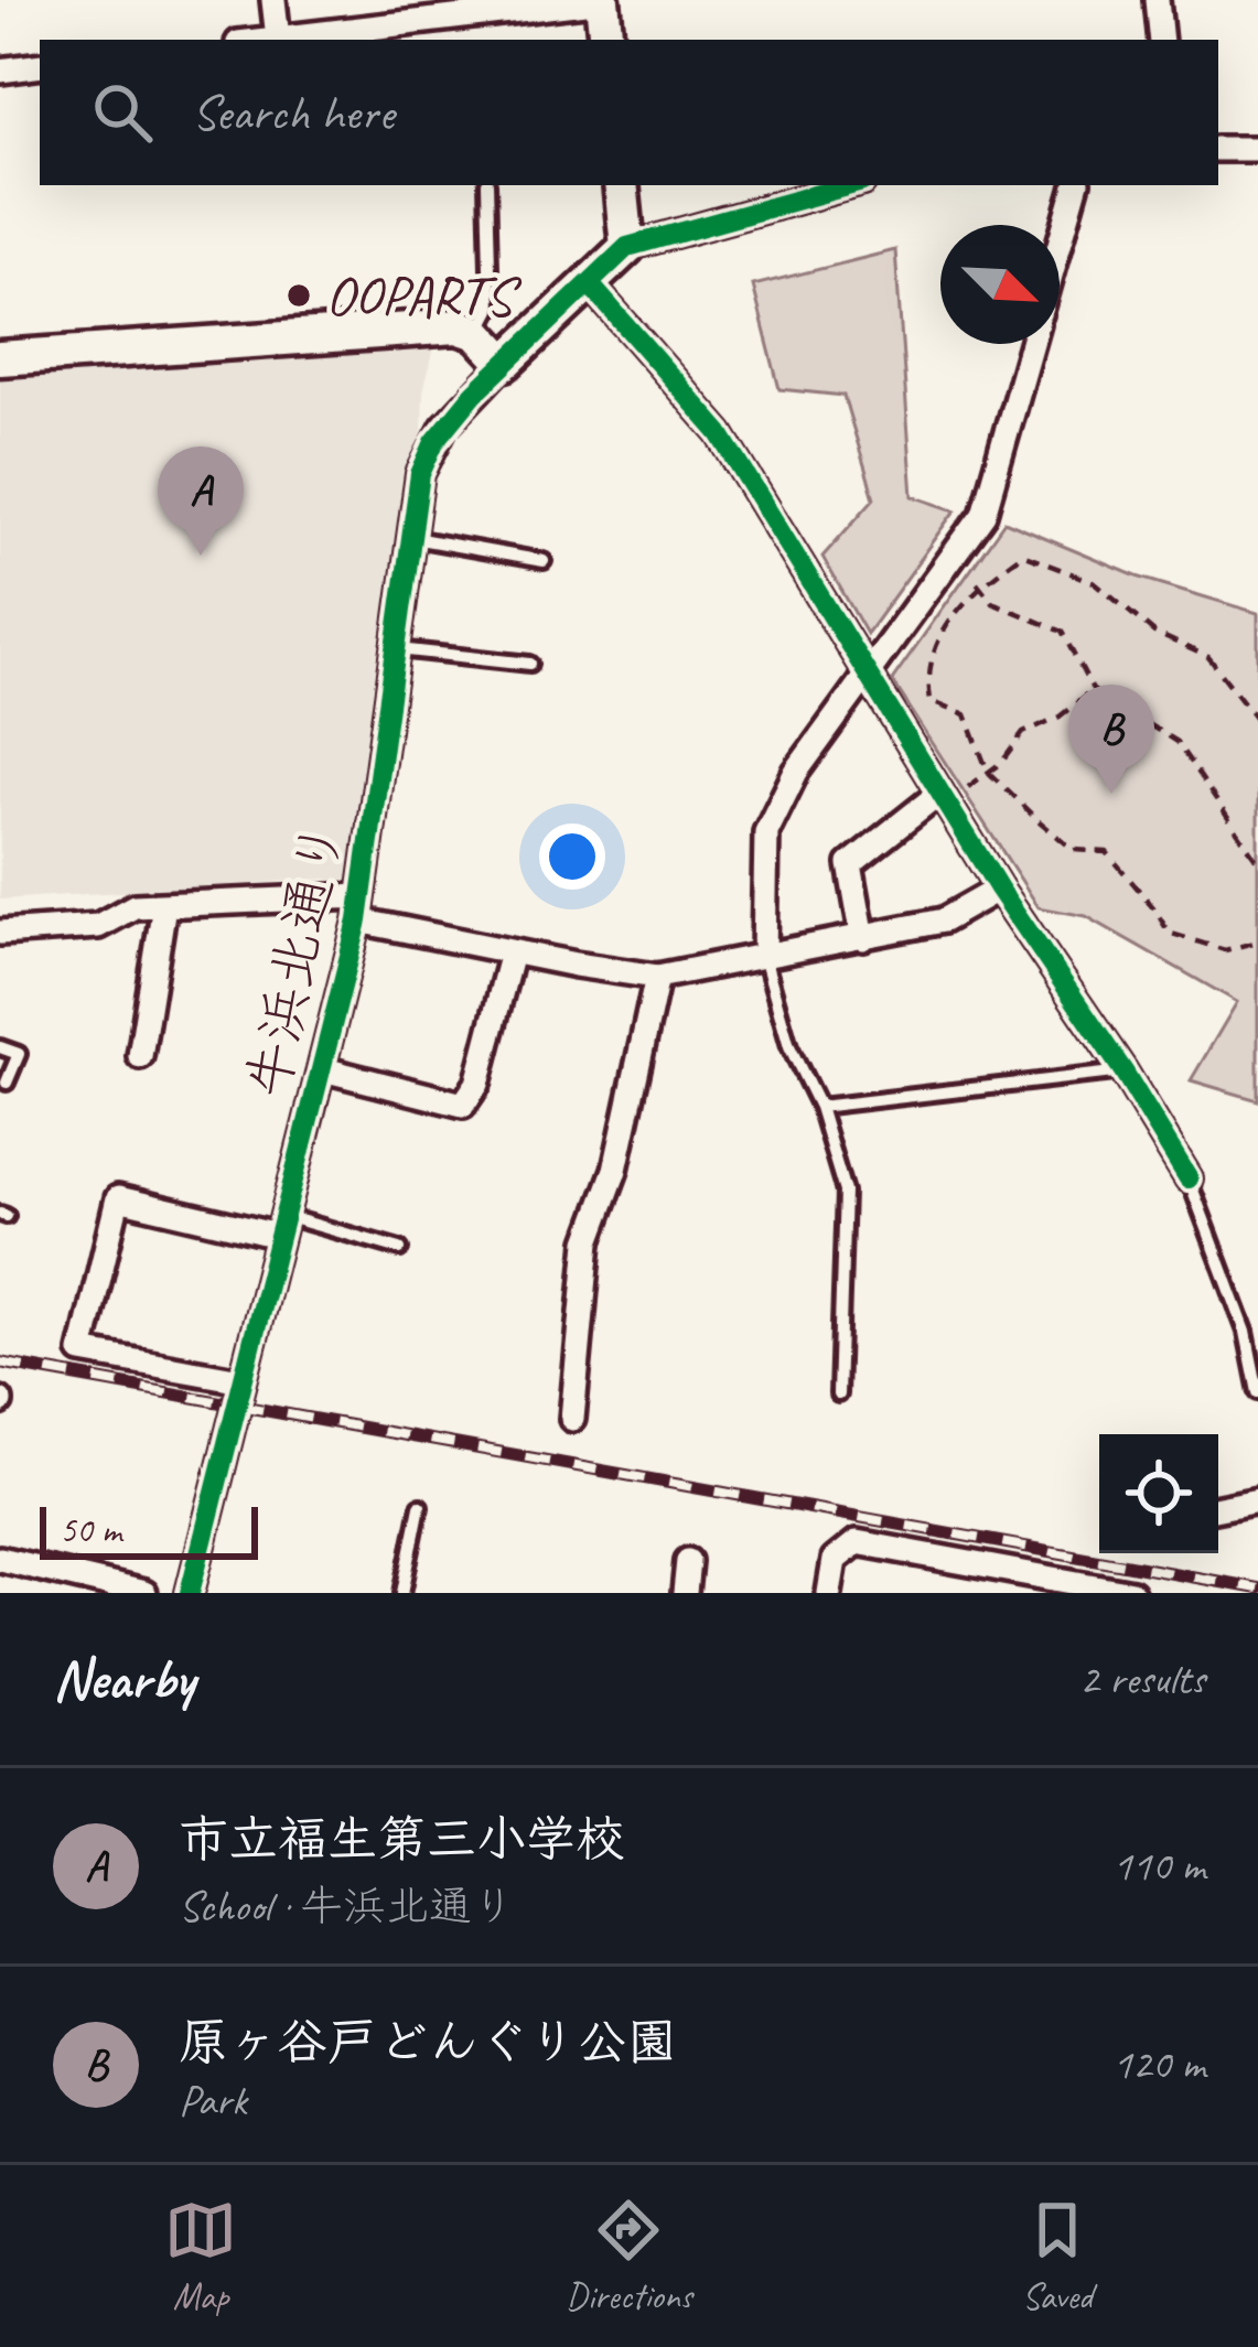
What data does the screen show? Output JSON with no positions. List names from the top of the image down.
{
  "streets": {
    "street": ["牛浜北通り"]
  },
  "places": ["OOPARTS"],
  "scale_bar": "50 m",
  "north": "bottom right",
  "page": {
    "search": "Search here",
    "pins": ["A", "B"],
    "scale": "50 m",
    "heading": ["Nearby", "2 results"],
    "list": [
      {
        "mark": "A",
        "name": "市立福生第三小学校",
        "note": "School · 牛浜北通り",
        "value": "110 m"
      },
      {
        "mark": "B",
        "name": "原ヶ谷戸どんぐり公園",
        "note": "Park",
        "value": "120 m"
      }
    ],
    "nav": ["Map", "Directions", "Saved"]
  }
}
